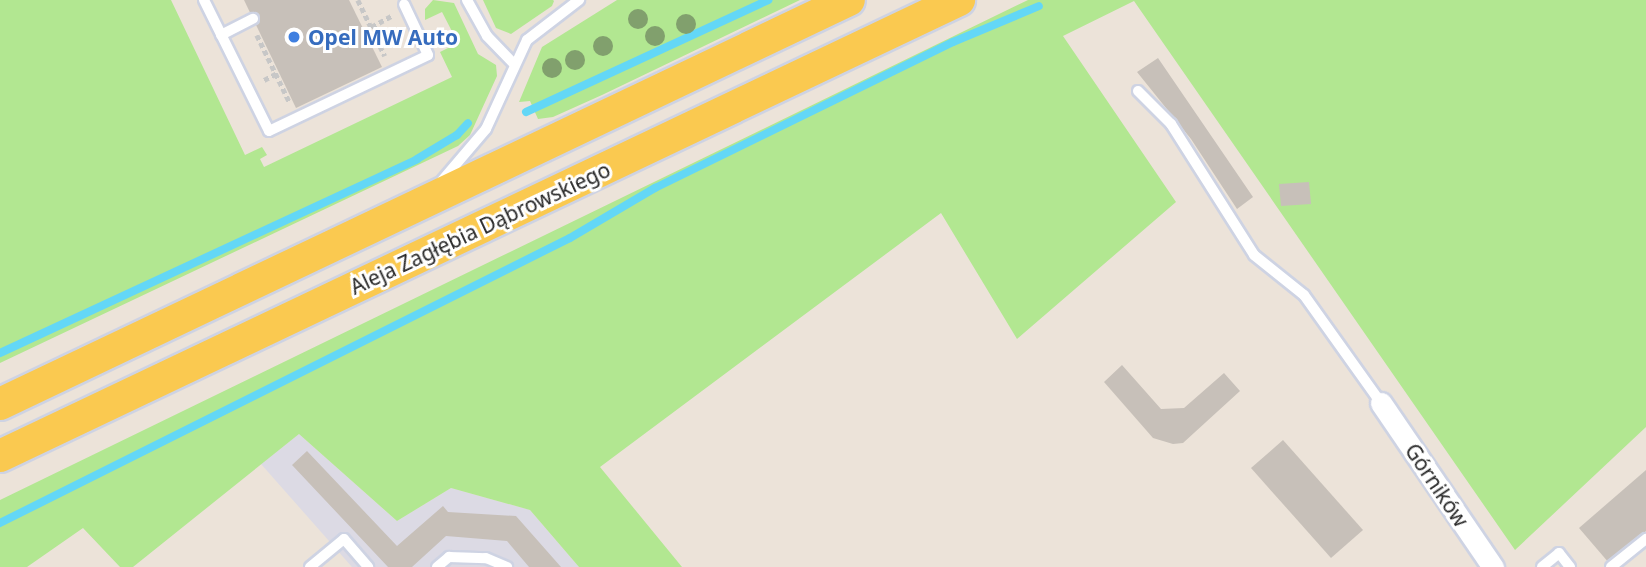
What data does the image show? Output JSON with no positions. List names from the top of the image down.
{
  "streets": {
    "main road": ["Aleja Zagłębia Dąbrowskiego"],
    "street": ["Górników"]
  },
  "places": ["Opel MW Auto"]
}
